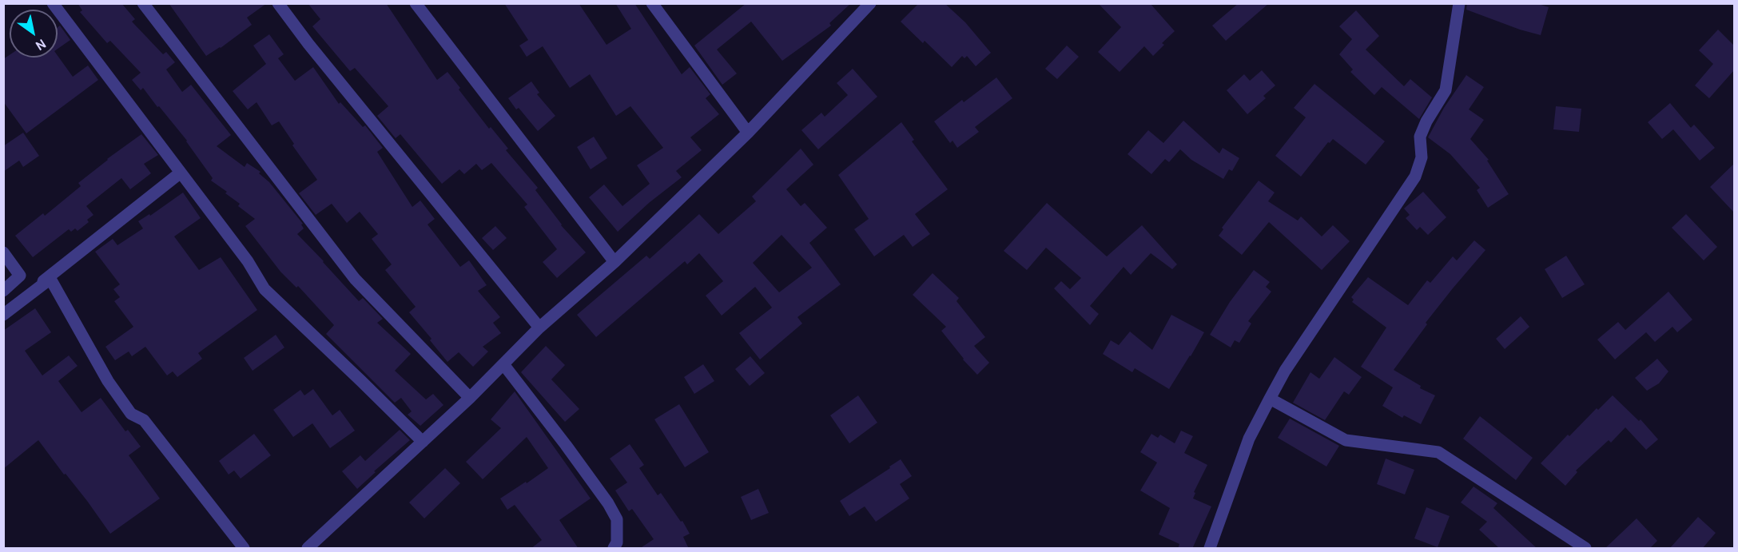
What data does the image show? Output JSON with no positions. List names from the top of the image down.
{
  "north": "bottom right"
}
